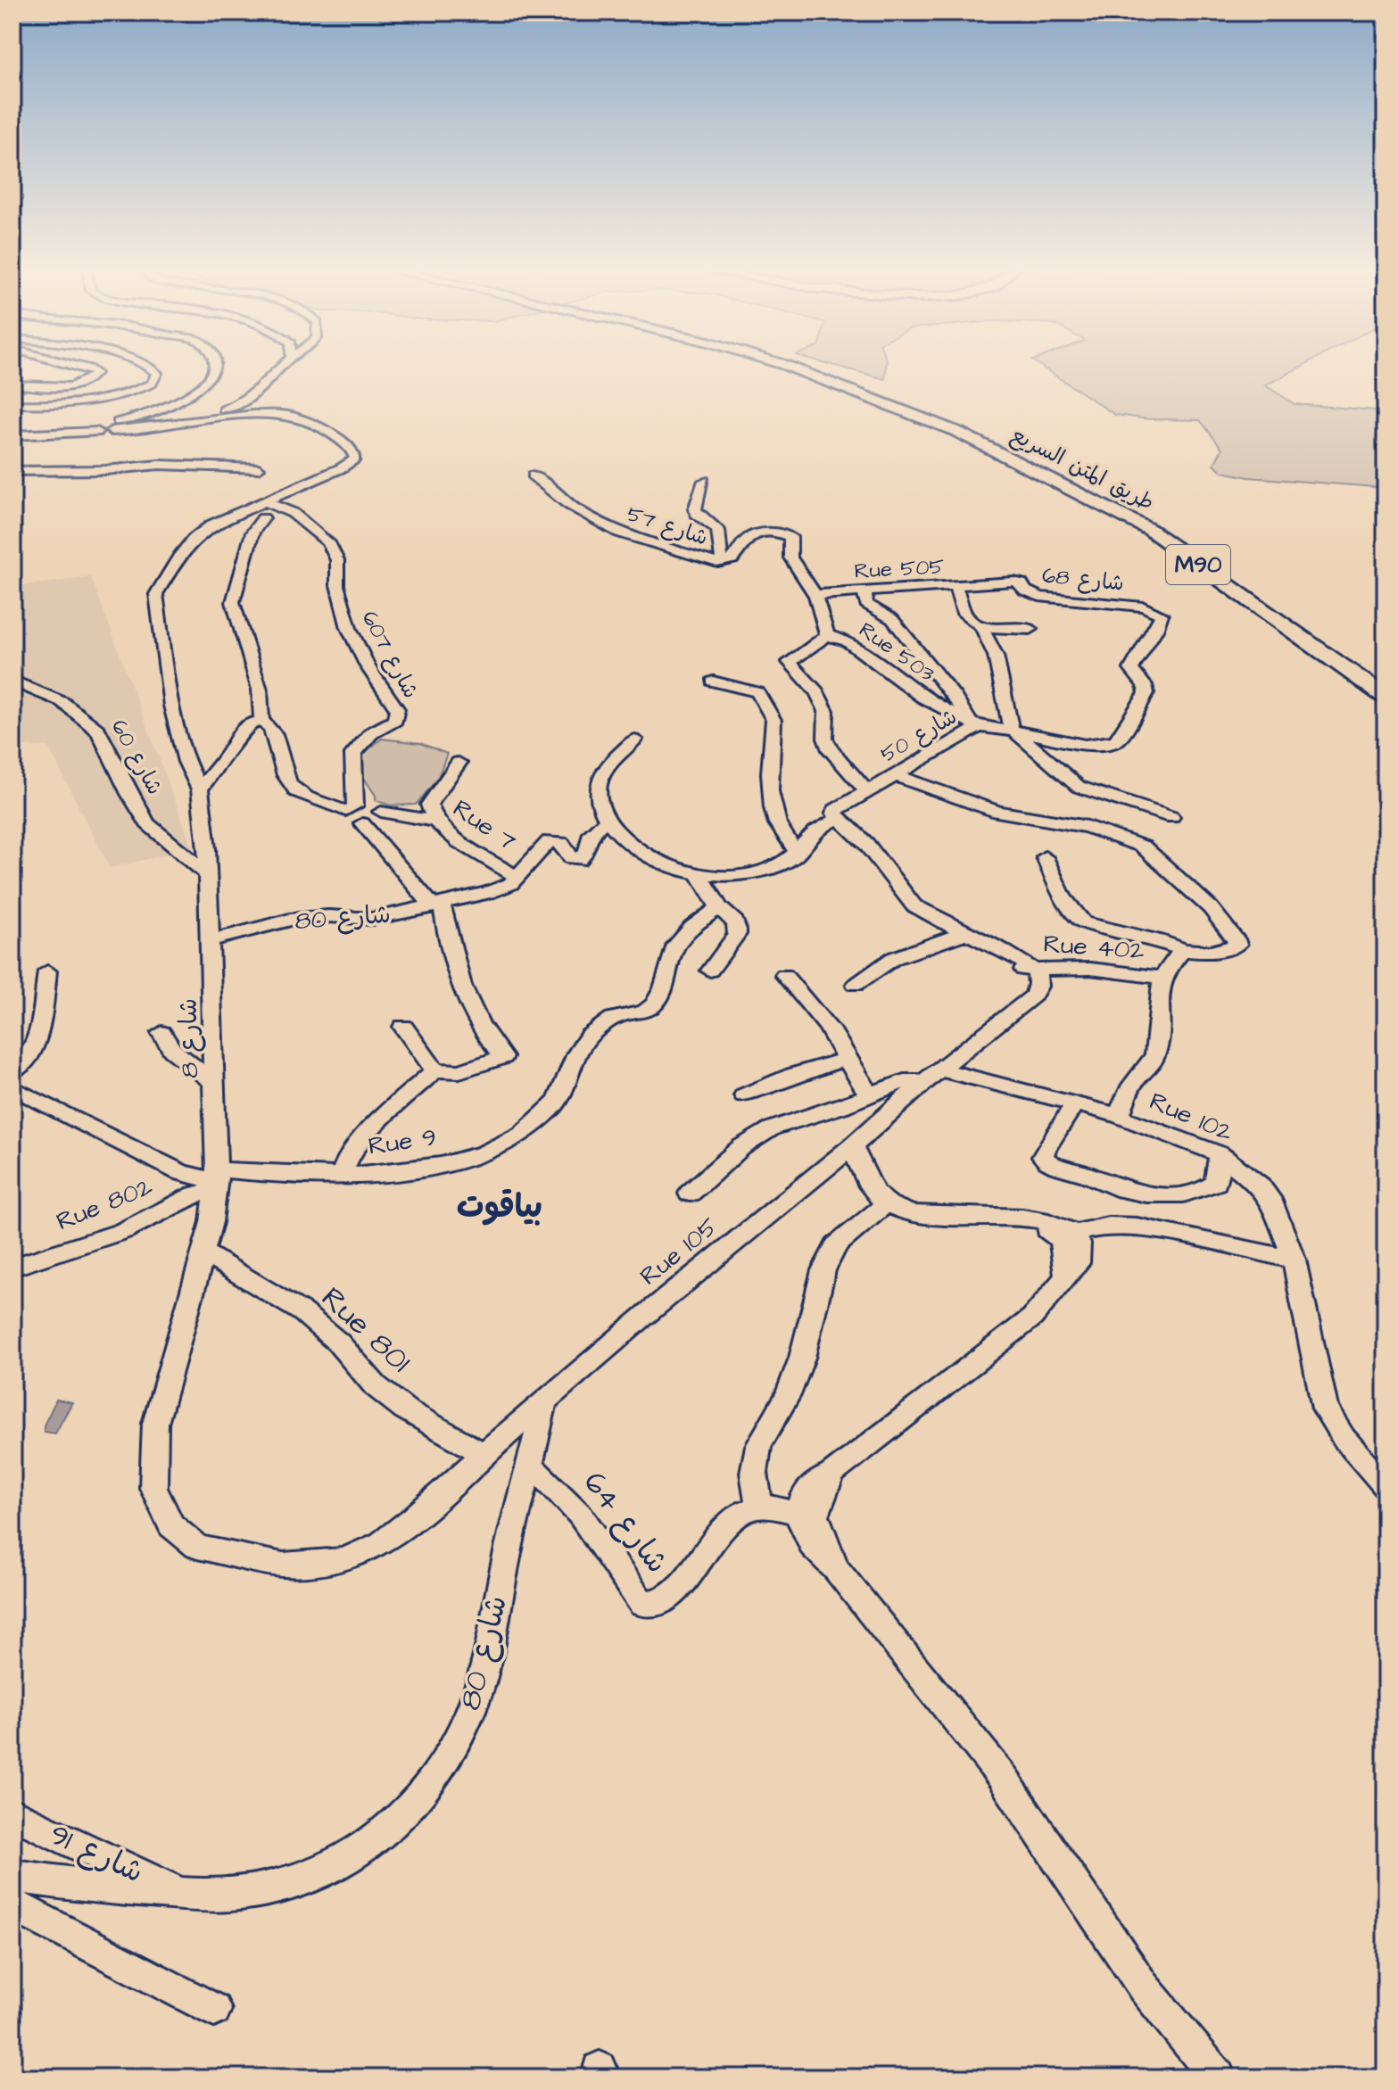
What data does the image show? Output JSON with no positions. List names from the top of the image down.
{
  "streets": {
    "highway": ["طريق المتن السريع", "M90"],
    "street": [
      "شارع 57",
      "Rue 505",
      "شارع 68",
      "Rue 503",
      "شارع 607",
      "شارع 50",
      "شارع 60",
      "Rue 7",
      "شارع 80",
      "Rue 402",
      "شارع 8",
      "Rue 102",
      "Rue 9",
      "Rue 802",
      "Rue 105",
      "Rue 801",
      "شارع 64",
      "شارع 91"
    ]
  },
  "crossings": [
    ["شارع 57", "Rue 505"],
    ["Rue 505", "شارع 68"],
    ["Rue 505", "شارع 50"],
    ["شارع 68", "شارع 50"],
    ["Rue 503", "شارع 50"],
    ["شارع 607", "Rue 7"],
    ["شارع 607", "شارع 8"],
    ["شارع 60", "شارع 8"],
    ["Rue 7", "شارع 80"],
    ["شارع 80", "شارع 8"],
    ["شارع 80", "Rue 105"],
    ["شارع 80", "شارع 64"],
    ["شارع 80", "شارع 91"],
    ["Rue 402", "Rue 105"],
    ["شارع 8", "Rue 9"],
    ["شارع 8", "Rue 802"],
    ["شارع 8", "Rue 105"],
    ["شارع 8", "Rue 801"],
    ["Rue 102", "Rue 105"],
    ["Rue 9", "Rue 802"]
  ],
  "districts": ["بياقوت"]
}
